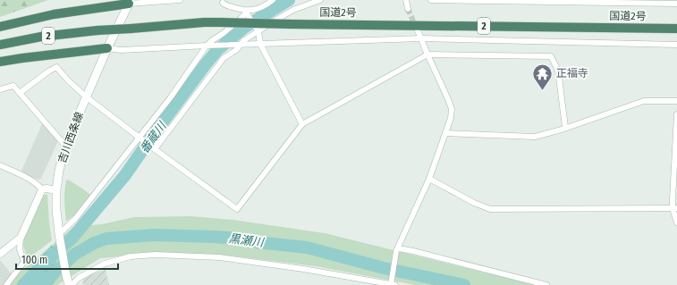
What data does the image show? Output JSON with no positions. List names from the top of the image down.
{
  "streets": {
    "highway": ["国道2号", "2"],
    "main road": ["吉川西条線"]
  },
  "water": ["番蔵川", "黒瀬川"],
  "places": {
    "temple": ["正福寺"]
  },
  "scale_bar": "100 m"
}
